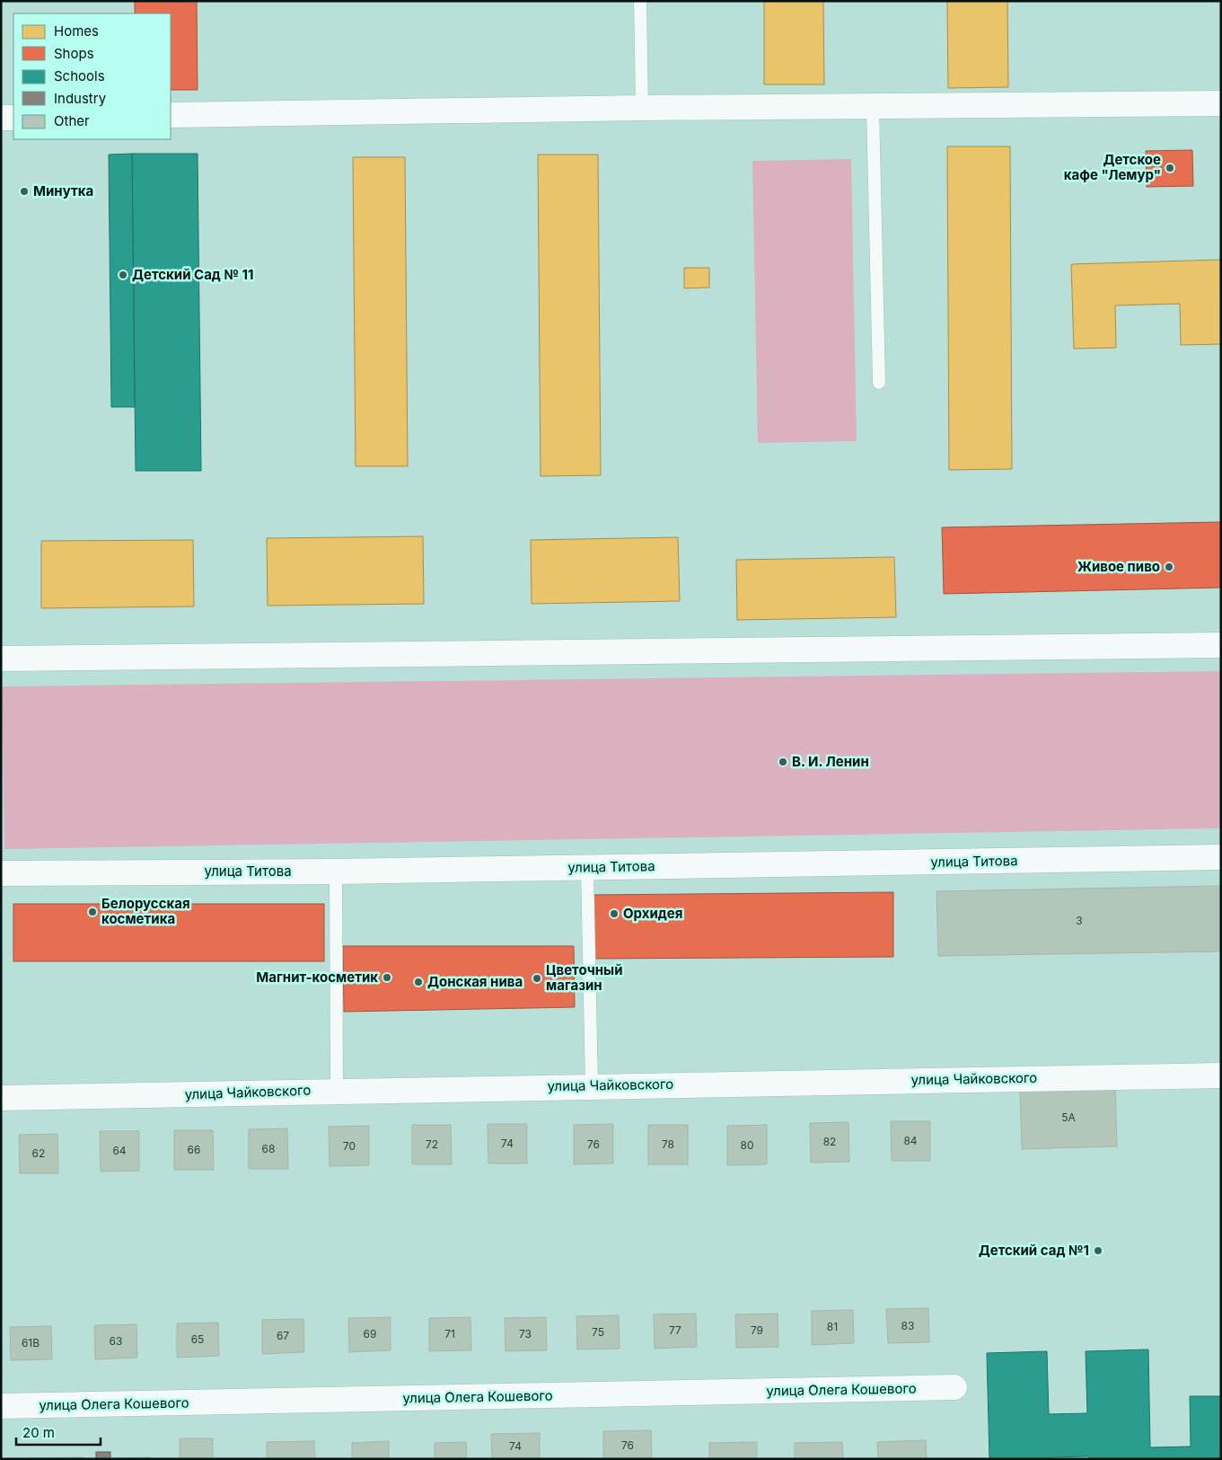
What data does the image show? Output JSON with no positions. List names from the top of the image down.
{
  "streets": {
    "street": ["улица Титова", "улица Чайковского", "улица Олега Кошевого"]
  },
  "places": [
    "Детское кафе \"Лемур\"",
    "Минутка",
    "Детский Сад № 11",
    "Живое пиво",
    "В. И. Ленин",
    "Белорусская косметика",
    "Орхидея",
    "Магнит-косметик",
    "Цветочный магазин",
    "Донская нива",
    "Детский сад №1"
  ],
  "house_numbers": [
    "3",
    "5А",
    "84",
    "82",
    "74",
    "72",
    "76",
    "78",
    "80",
    "70",
    "68",
    "66",
    "64",
    "62",
    "83",
    "81",
    "77",
    "79",
    "75",
    "69",
    "71",
    "73",
    "67",
    "65",
    "63",
    "61В",
    "76",
    "74"
  ],
  "legend": [
    "Homes",
    "Shops",
    "Schools",
    "Industry",
    "Other"
  ],
  "scale_bar": "20 m"
}
